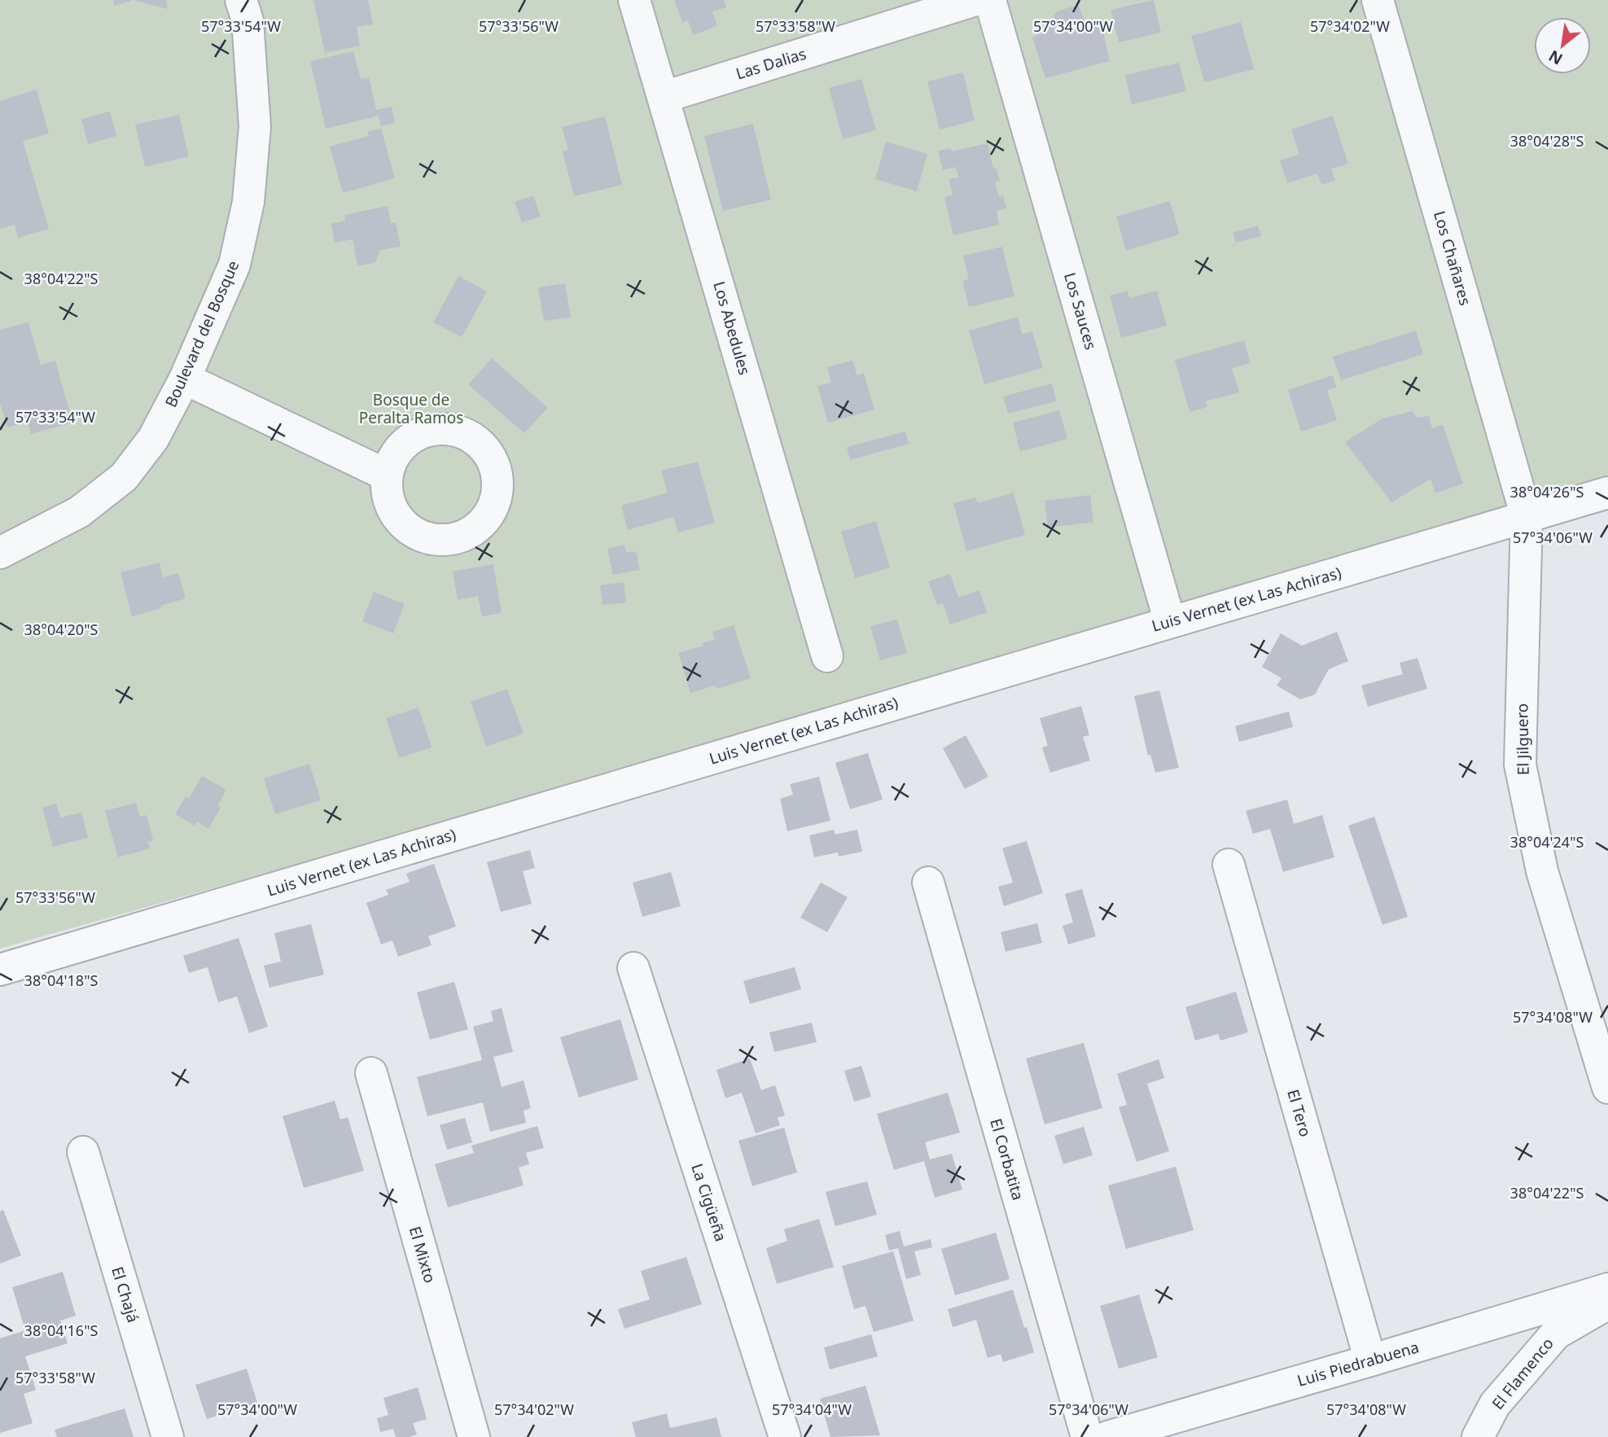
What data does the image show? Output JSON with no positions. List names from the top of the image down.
{
  "streets": {
    "street": [
      "Las Dalias",
      "Los Chañares",
      "Los Sauces",
      "Los Abedules",
      "Boulevard del Bosque",
      "Luis Vernet (ex Las Achiras)",
      "El Jilguero",
      "El Tero",
      "El Corbatita",
      "La Cigüeña",
      "El Mixto",
      "El Chajá",
      "Luis Piedrabuena",
      "El Flamenco"
    ]
  },
  "crossings": [
    ["Las Dalias", "Los Abedules"],
    ["Los Chañares", "Luis Vernet (ex Las Achiras)"],
    ["Los Chañares", "El Jilguero"],
    ["Los Sauces", "Luis Vernet (ex Las Achiras)"],
    ["Luis Vernet (ex Las Achiras)", "El Jilguero"],
    ["El Tero", "Luis Piedrabuena"]
  ],
  "parks": ["Bosque de Peralta Ramos"],
  "north": "bottom left",
  "coordinates": [
    "57°33'54\"W",
    "57°33'56\"W",
    "57°34'00\"W",
    "57°34'02\"W",
    "57°33'58\"W",
    "38°04'28\"S",
    "38°04'22\"S",
    "38°04'26\"S",
    "57°34'06\"W",
    "38°04'20\"S",
    "38°04'24\"S",
    "38°04'18\"S",
    "57°34'08\"W",
    "38°04'16\"S",
    "57°34'04\"W"
  ]
}
